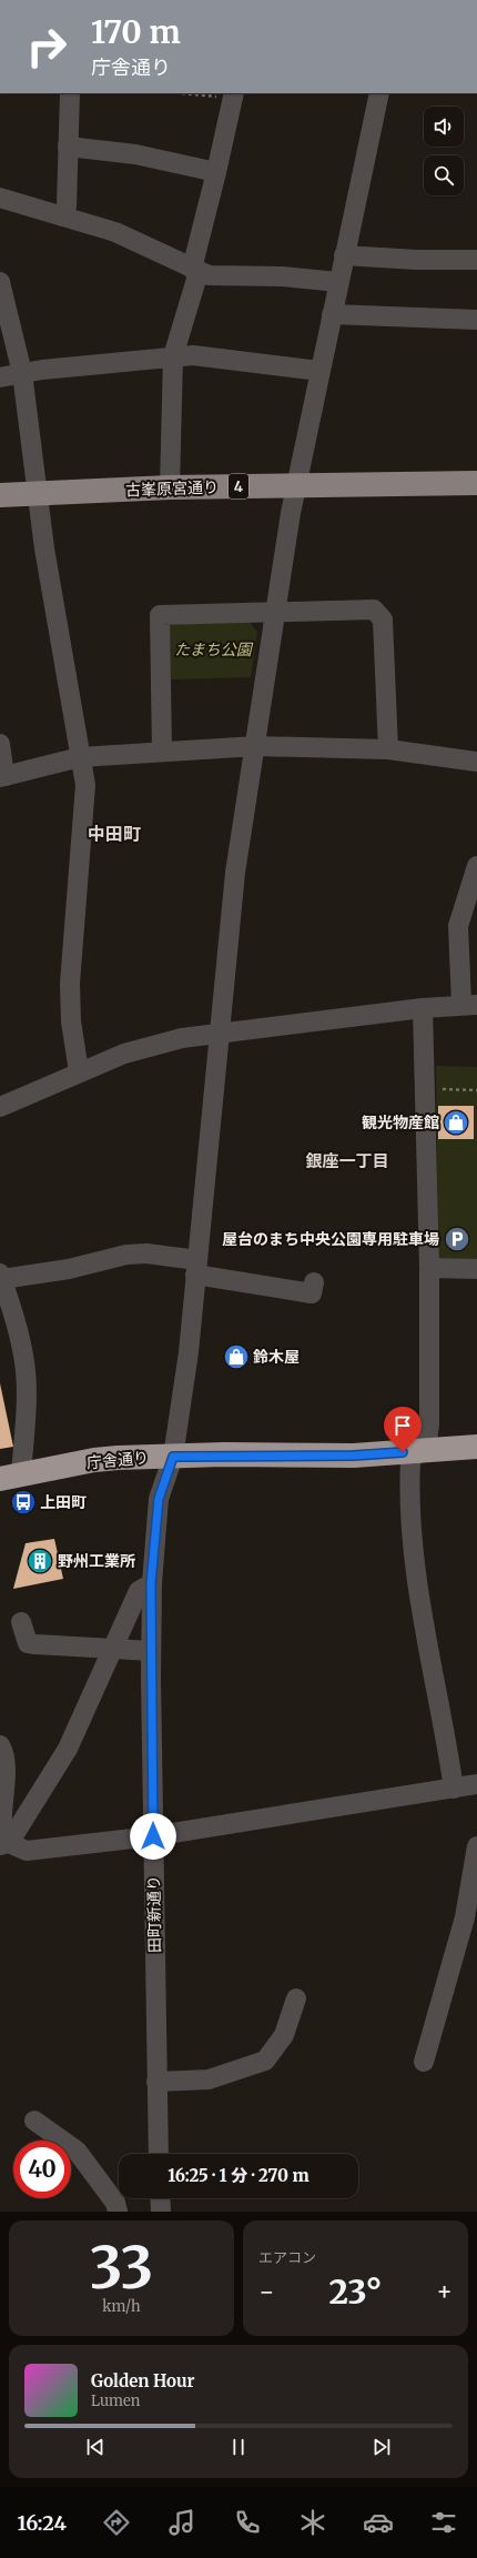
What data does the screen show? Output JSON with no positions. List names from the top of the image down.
{
  "streets": {
    "highway": ["庁舎通り"],
    "main road": ["4", "古峯原宮通り"],
    "street": ["田町新通り"]
  },
  "crossings": [
    ["古峯原宮通り", "田町新通り"],
    ["庁舎通り", "田町新通り"]
  ],
  "districts": ["中田町", "銀座一丁目"],
  "parks": ["たまち公園"],
  "places": {
    "shop": ["観光物産館", "鈴木屋"],
    "parking": ["屋台のまち中央公園専用駐車場"],
    "bus stop": ["上田町"],
    "building": ["野州工業所"]
  },
  "page": {
    "turn": ["170 m", "庁舎通り"],
    "limit": "40",
    "trip": "16:25 · 1 分 · 270 m",
    "tile": [
      ["33", "km/h"],
      "エアコン"
    ],
    "heat": ["−", "23°", "+"],
    "song": ["Golden Hour", "Lumen"],
    "tabs": "16:24"
  }
}
